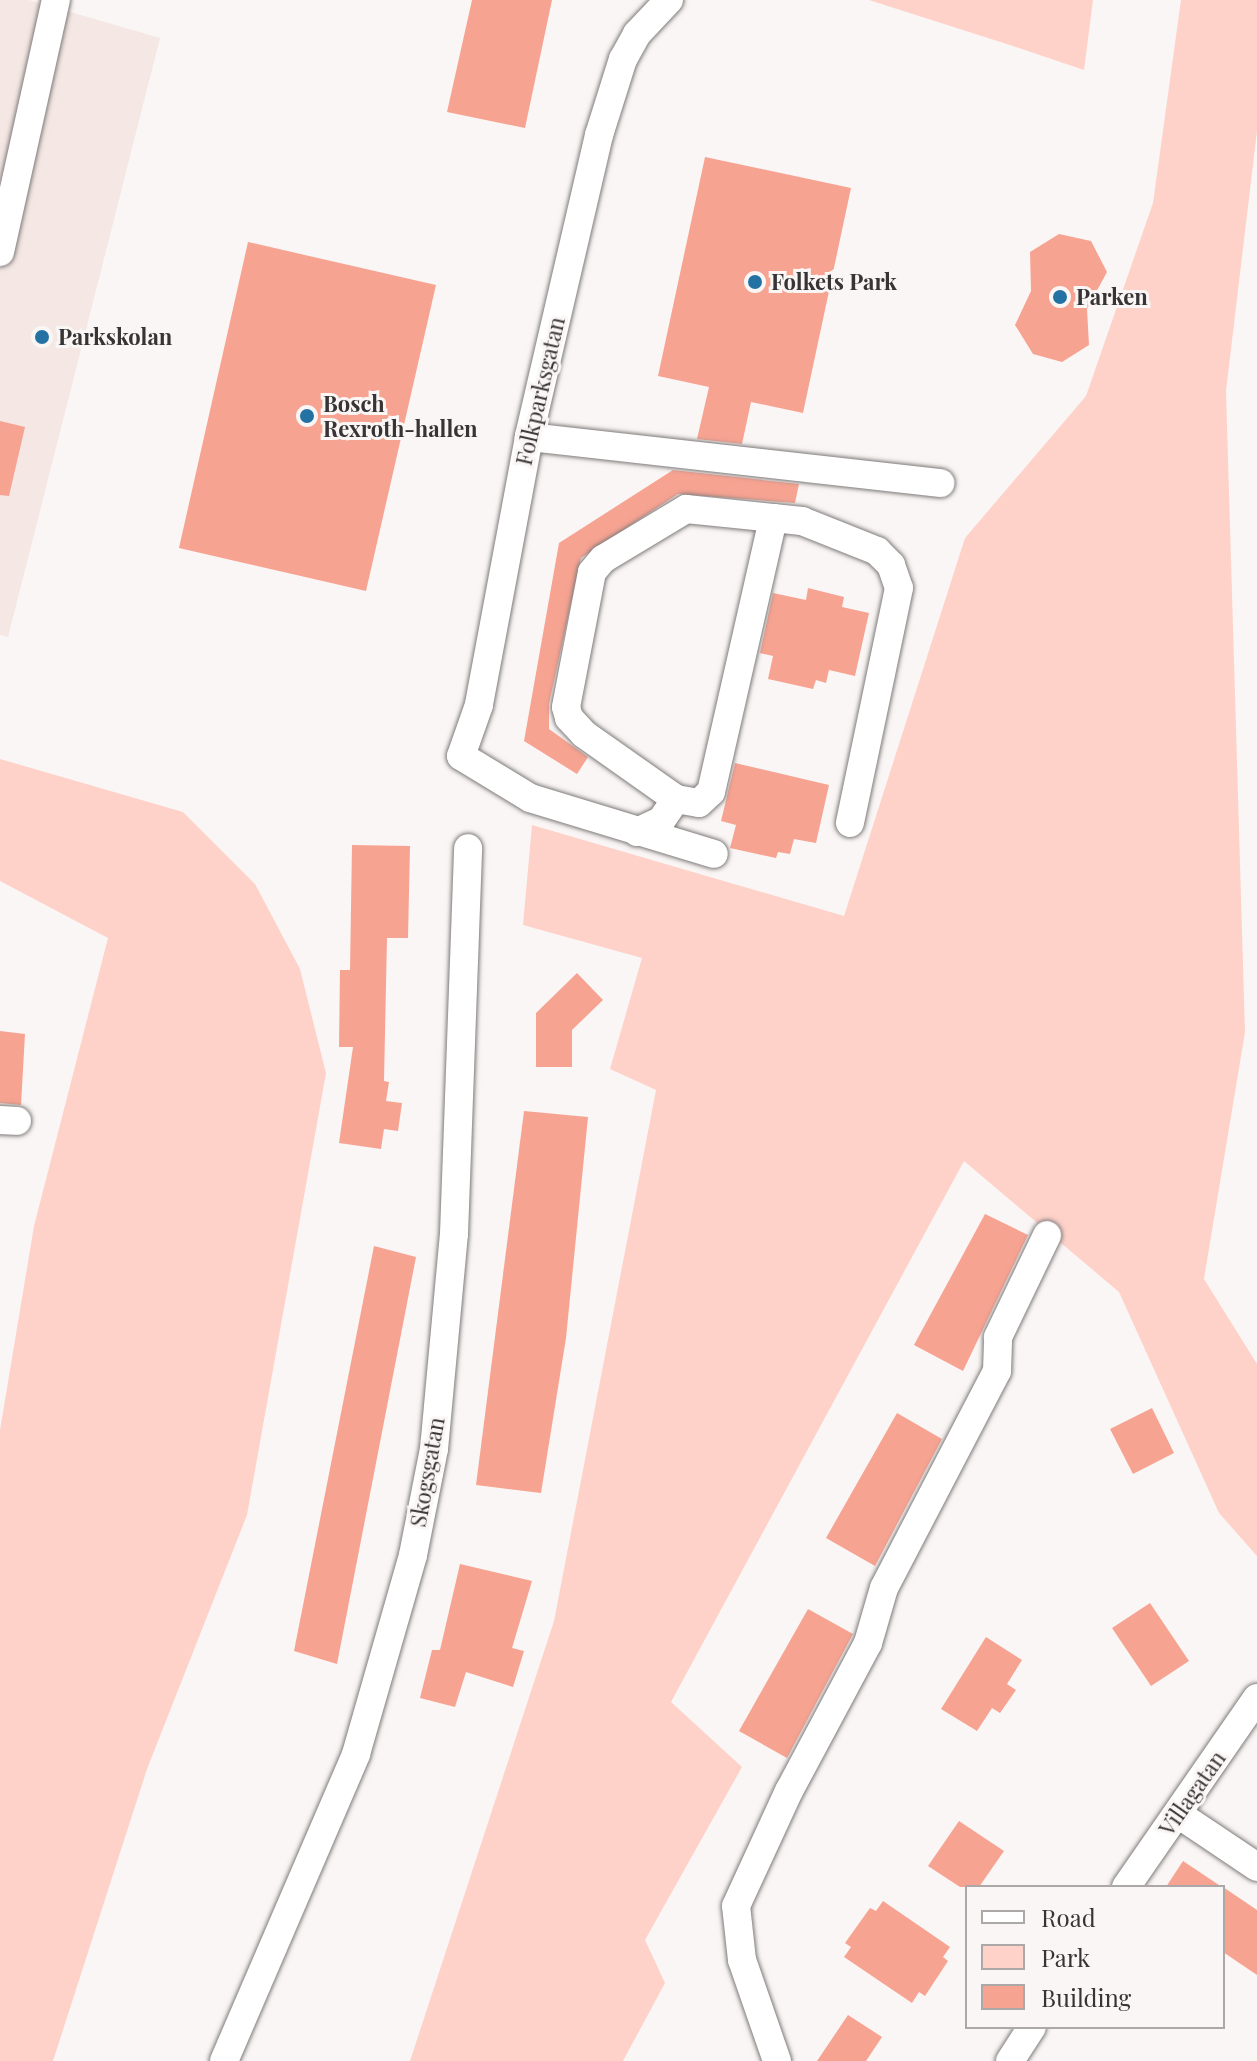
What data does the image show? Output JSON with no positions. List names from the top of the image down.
{
  "streets": {
    "street": ["Folkparksgatan", "Skogsgatan", "Villagatan"]
  },
  "places": [
    "Folkets Park",
    "Parken",
    "Parkskolan",
    "Bosch Rexroth-hallen"
  ],
  "legend": ["Road", "Park", "Building"]
}
